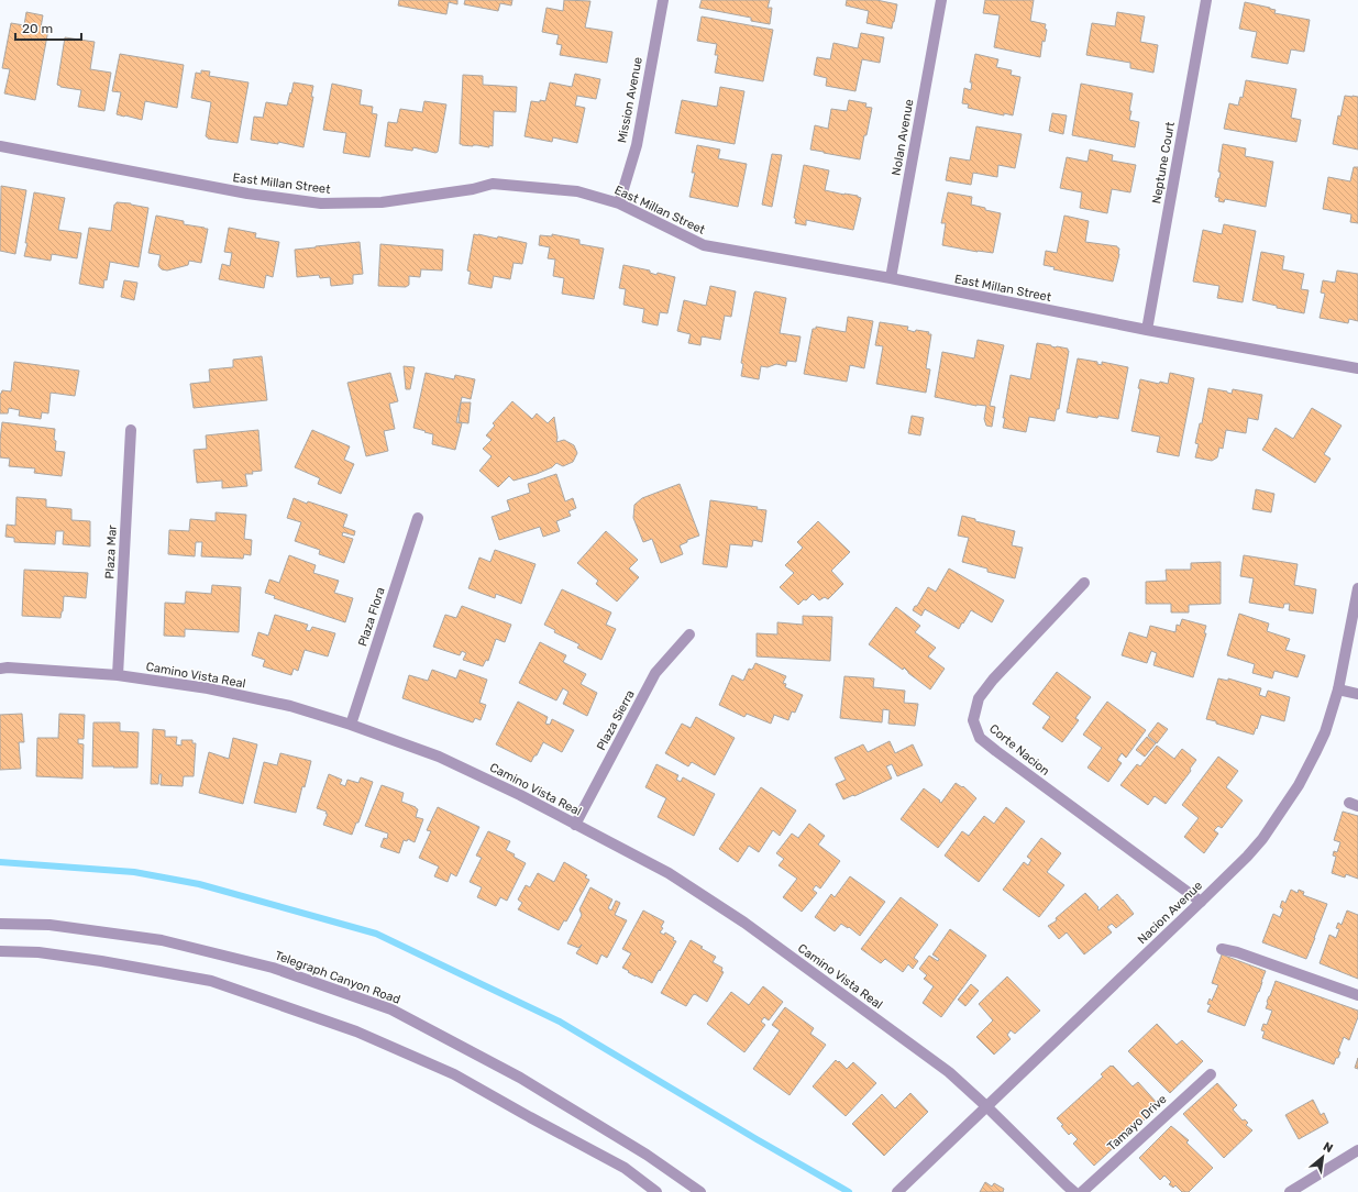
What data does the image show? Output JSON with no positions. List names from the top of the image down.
{
  "streets": {
    "street": [
      "Mission Avenue",
      "Nolan Avenue",
      "Neptune Court",
      "East Millan Street",
      "Plaza Mar",
      "Plaza Flora",
      "Camino Vista Real",
      "Plaza Sierra",
      "Corte Nacion",
      "Nacion Avenue",
      "Telegraph Canyon Road",
      "Tamayo Drive"
    ]
  },
  "crossings": [
    ["Mission Avenue", "East Millan Street"],
    ["Nolan Avenue", "East Millan Street"],
    ["Neptune Court", "East Millan Street"],
    ["Plaza Mar", "Camino Vista Real"],
    ["Plaza Flora", "Camino Vista Real"],
    ["Camino Vista Real", "Plaza Sierra"],
    ["Camino Vista Real", "Nacion Avenue"],
    ["Corte Nacion", "Nacion Avenue"]
  ],
  "scale_bar": "20 m",
  "north": "top right"
}
